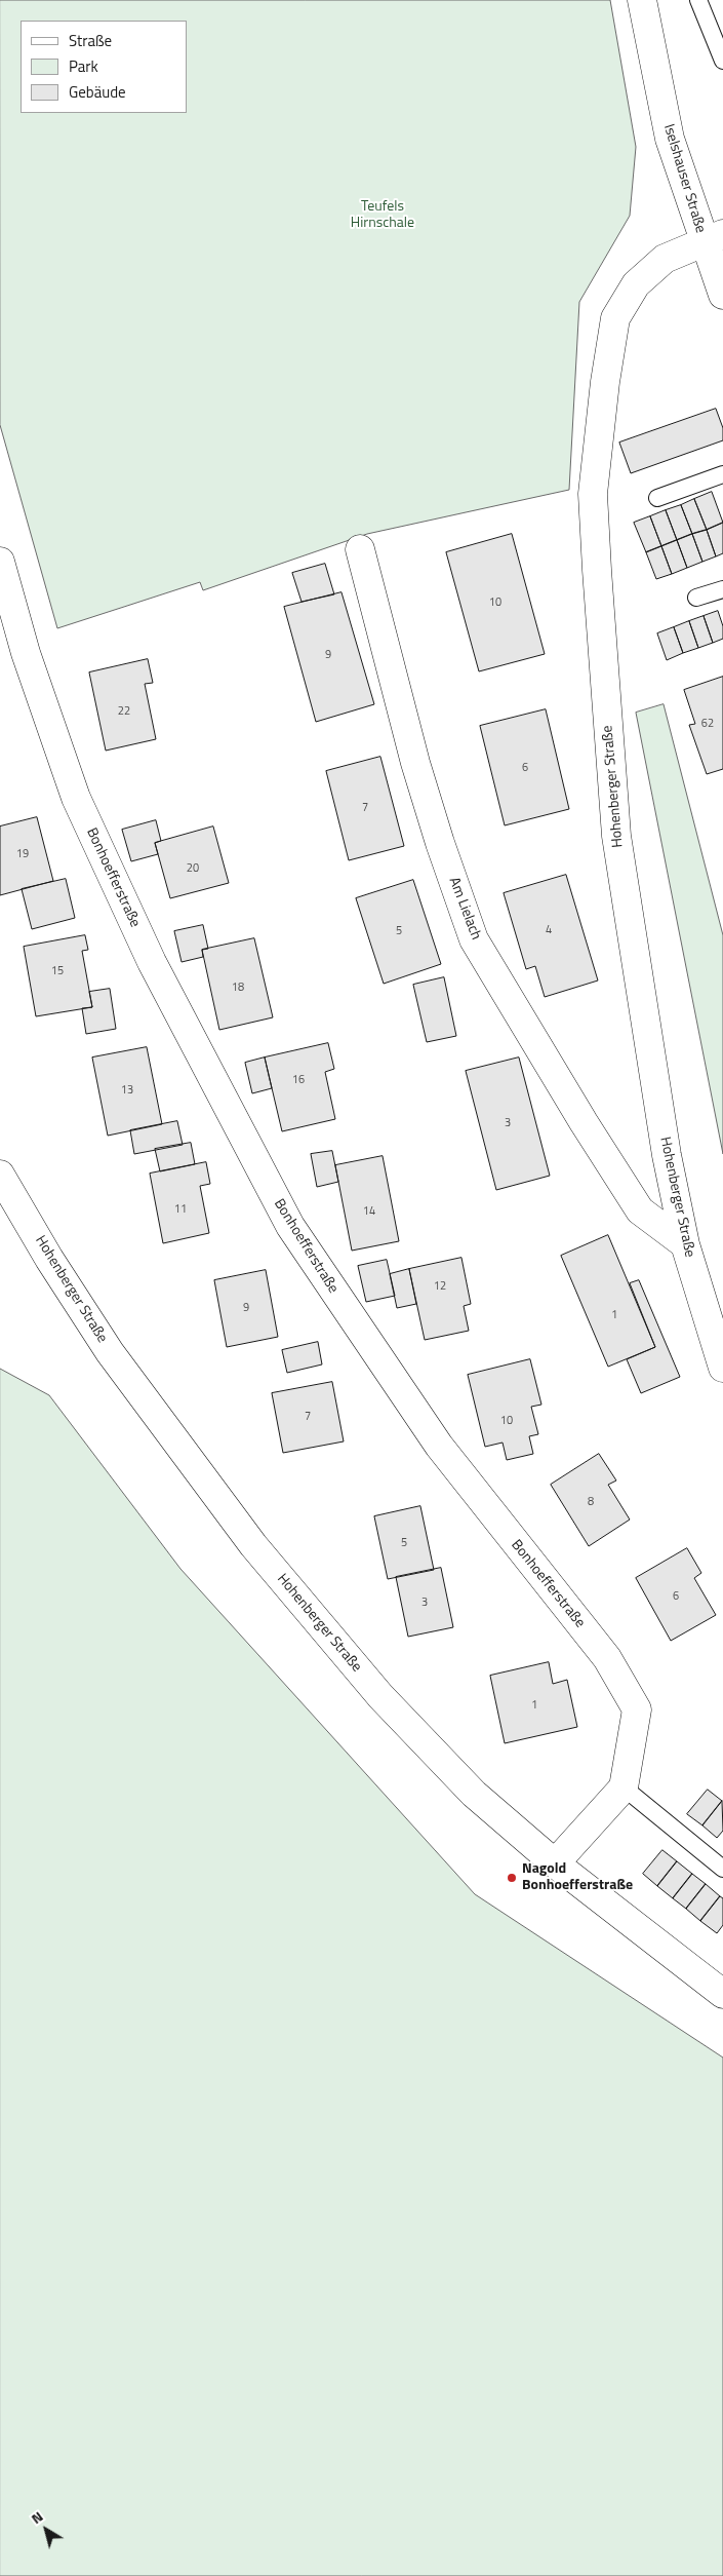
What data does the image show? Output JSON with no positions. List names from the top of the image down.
{
  "streets": {
    "street": [
      "Iselshauser Straße",
      "Hohenberger Straße",
      "Bonhoefferstraße",
      "Am Lielach"
    ]
  },
  "crossings": [
    ["Iselshauser Straße", "Hohenberger Straße"],
    ["Hohenberger Straße", "Am Lielach"]
  ],
  "parks": ["Teufels Hirnschale"],
  "places": ["Nagold Bonhoefferstraße"],
  "house_numbers": [
    "10",
    "9",
    "22",
    "62",
    "6",
    "7",
    "19",
    "20",
    "4",
    "5",
    "15",
    "18",
    "16",
    "13",
    "3",
    "11",
    "14",
    "12",
    "9",
    "1",
    "7",
    "10",
    "8",
    "5",
    "6",
    "3",
    "1"
  ],
  "legend": ["Straße", "Park", "Gebäude"],
  "north": "top left"
}
